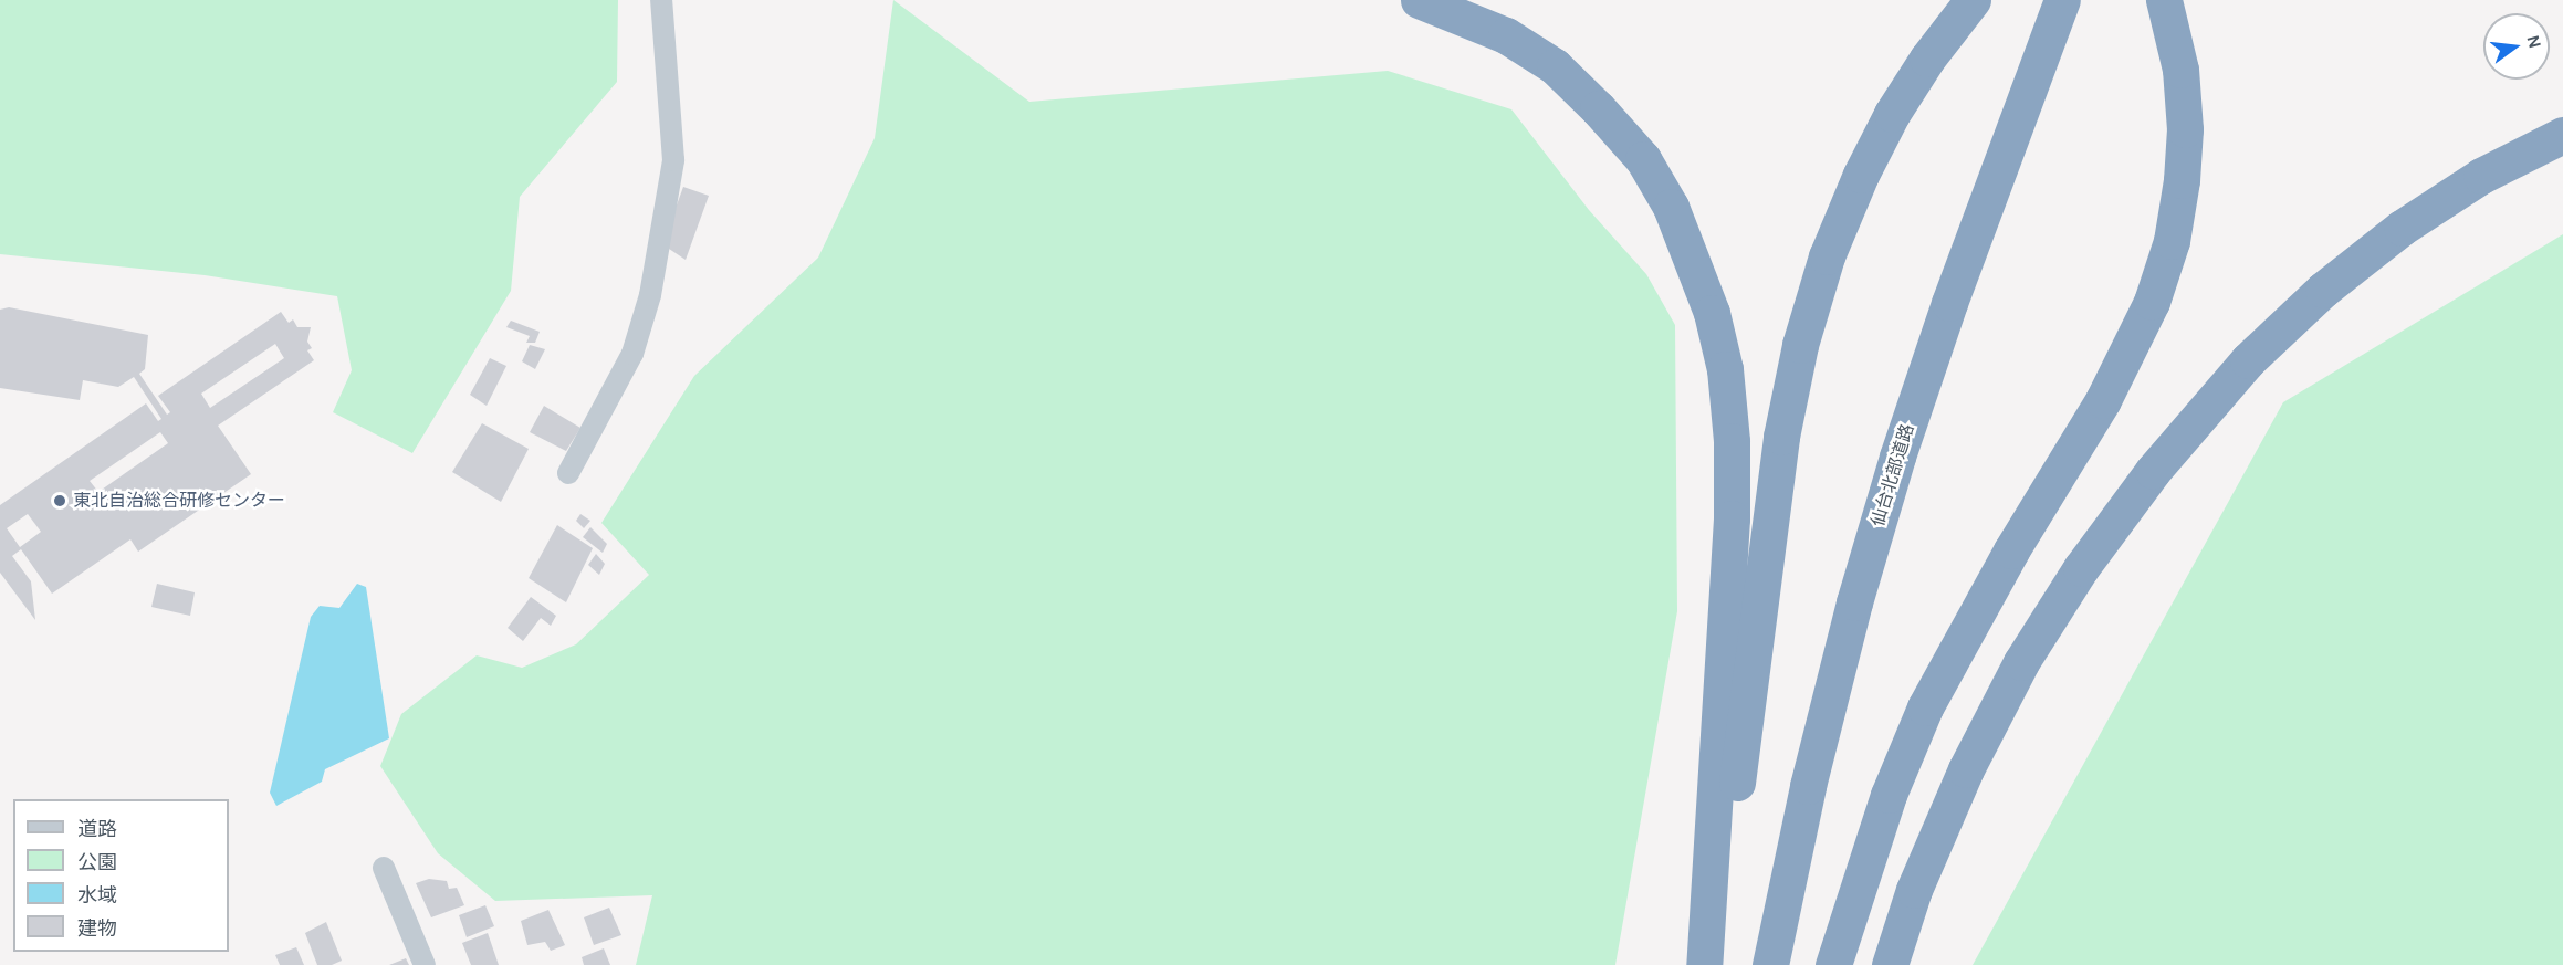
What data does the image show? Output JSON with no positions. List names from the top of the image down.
{
  "streets": {
    "highway": ["仙台北部道路"]
  },
  "places": ["東北自治総合研修センター"],
  "legend": [
    "道路",
    "公園",
    "水域",
    "建物"
  ],
  "north": "right"
}
